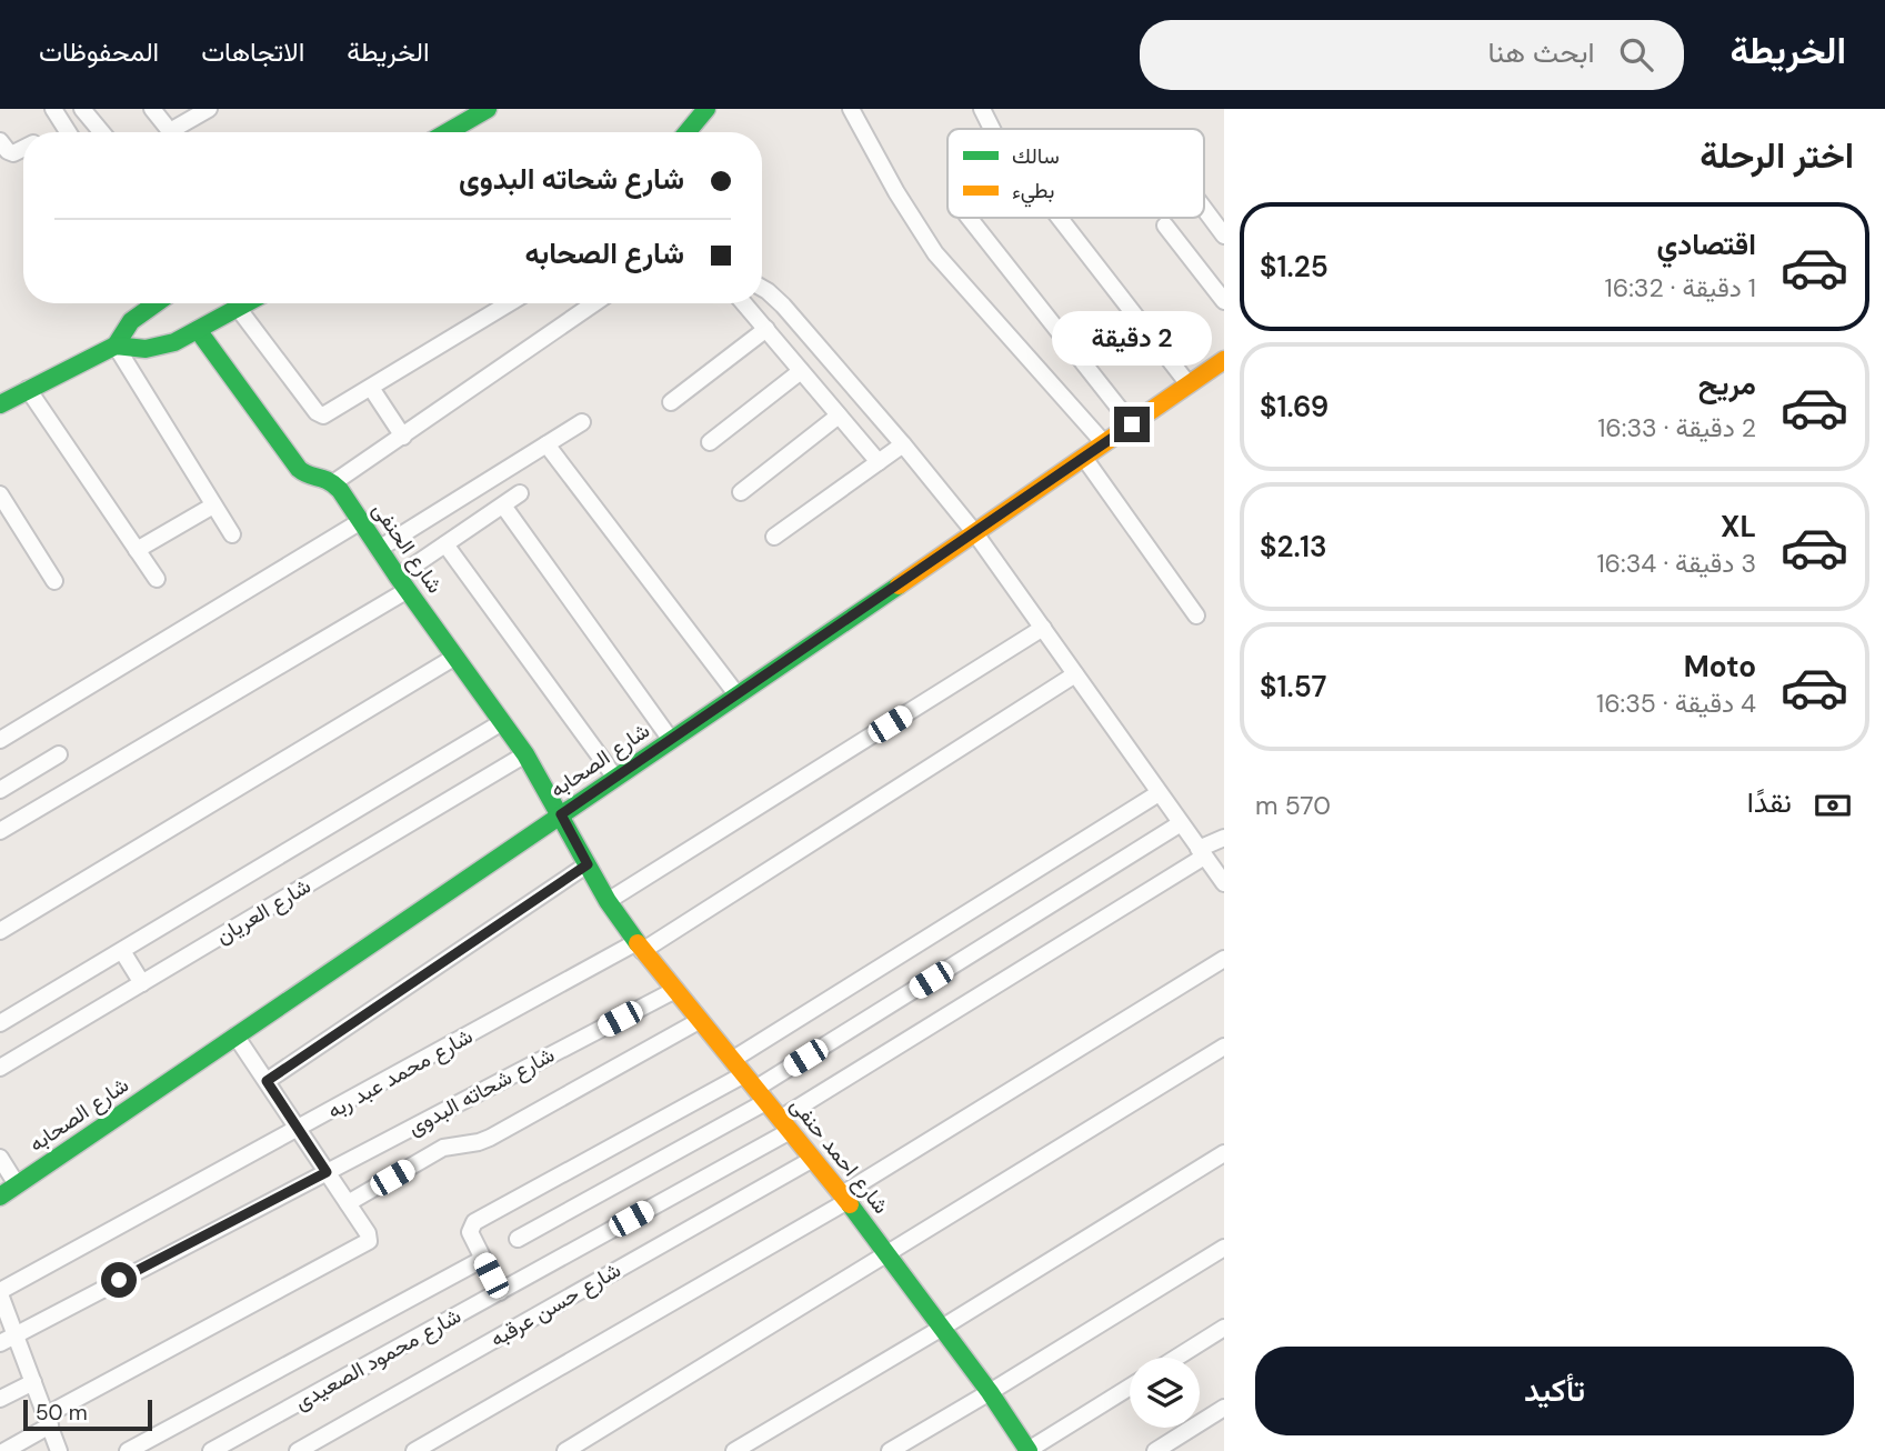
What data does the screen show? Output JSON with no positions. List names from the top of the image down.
{
  "streets": {
    "street": [
      "شارع الحنفى",
      "شارع الصحابه",
      "شارع العريان",
      "شارع محمد عبد ربه",
      "شارع شحاته البدوى",
      "شارع احمد حنفى",
      "شارع حسن عرقبه",
      "شارع محمود الصعيدى"
    ]
  },
  "crossings": [
    ["شارع الحنفى", "شارع الصحابه"],
    ["شارع الحنفى", "شارع العريان"],
    ["شارع الحنفى", "شارع احمد حنفى"],
    ["شارع الصحابه", "شارع احمد حنفى"],
    ["شارع محمد عبد ربه", "شارع احمد حنفى"],
    ["شارع شحاته البدوى", "شارع احمد حنفى"],
    ["شارع احمد حنفى", "شارع حسن عرقبه"],
    ["شارع احمد حنفى", "شارع محمود الصعيدى"]
  ],
  "legend": ["سالك", "بطيء"],
  "scale_bar": "50 m",
  "page": {
    "header": "الخريطة",
    "search": "ابحث هنا",
    "nav": ["الخريطة", "الاتجاهات", "المحفوظات"],
    "heading": "اختر الرحلة",
    "banner": ["شارع شحاته البدوى", "شارع الصحابه"],
    "list": [
      {
        "name": "اقتصادي",
        "note": "1 دقيقة · 16:32",
        "value": "$1.25"
      },
      {
        "name": "مريح",
        "note": "2 دقيقة · 16:33",
        "value": "$1.69"
      },
      {
        "name": "XL",
        "note": "3 دقيقة · 16:34",
        "value": "$2.13"
      },
      {
        "name": "Moto",
        "note": "4 دقيقة · 16:35",
        "value": "$1.57"
      }
    ],
    "bubble": "2 دقيقة",
    "pay": ["نقدًا", "570 m"],
    "buttons": "تأكيد",
    "scale": "50 m"
  }
}
